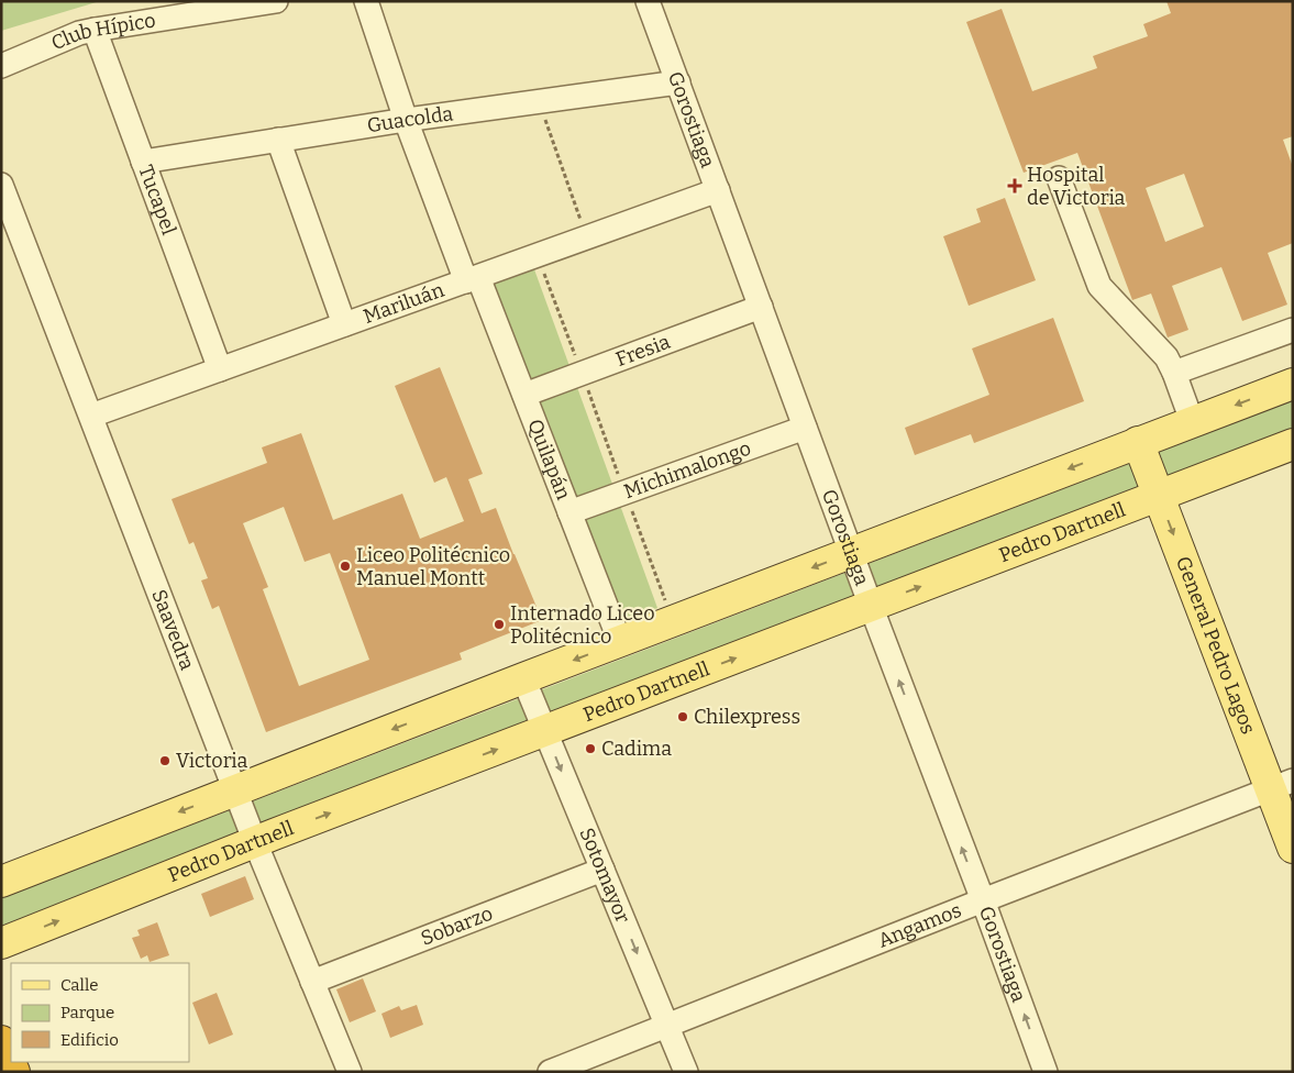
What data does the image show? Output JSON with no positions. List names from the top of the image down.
{
  "streets": {
    "main road": ["Pedro Dartnell", "General Pedro Lagos"],
    "street": [
      "Club Hípico",
      "Gorostiaga",
      "Guacolda",
      "Tucapel",
      "Mariluán",
      "Fresia",
      "Quilapán",
      "Michimalongo",
      "Saavedra",
      "Sotomayor",
      "Angamos",
      "Sobarzo"
    ]
  },
  "crossings": [
    ["Club Hípico", "Tucapel"],
    ["Gorostiaga", "Guacolda"],
    ["Gorostiaga", "Mariluán"],
    ["Gorostiaga", "Fresia"],
    ["Gorostiaga", "Michimalongo"],
    ["Gorostiaga", "Pedro Dartnell"],
    ["Gorostiaga", "Angamos"],
    ["Guacolda", "Tucapel"],
    ["Guacolda", "Quilapán"],
    ["Tucapel", "Mariluán"],
    ["Mariluán", "Quilapán"],
    ["Mariluán", "Saavedra"],
    ["Fresia", "Quilapán"],
    ["Quilapán", "Michimalongo"],
    ["Pedro Dartnell", "Saavedra"],
    ["Pedro Dartnell", "General Pedro Lagos"],
    ["Pedro Dartnell", "Sotomayor"],
    ["Saavedra", "Sobarzo"],
    ["General Pedro Lagos", "Angamos"],
    ["Sotomayor", "Angamos"],
    ["Sotomayor", "Sobarzo"]
  ],
  "one_way": ["Gorostiaga", "General Pedro Lagos", "Sotomayor"],
  "places": {
    "health": ["Hospital de Victoria"],
    "other": [
      "Liceo Politécnico Manuel Montt",
      "Internado Liceo Politécnico",
      "Chilexpress",
      "Cadima",
      "Victoria"
    ]
  },
  "legend": ["Calle", "Parque", "Edificio"]
}
